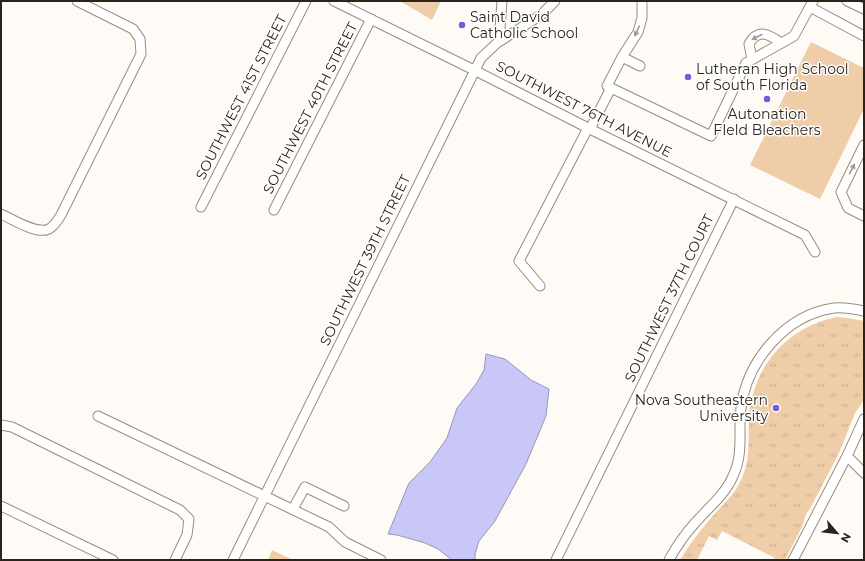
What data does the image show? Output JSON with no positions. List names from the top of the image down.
{
  "streets": {
    "street": [
      "SOUTHWEST 41ST STREET",
      "SOUTHWEST 40TH STREET",
      "SOUTHWEST 76TH AVENUE",
      "SOUTHWEST 39TH STREET",
      "SOUTHWEST 37TH COURT"
    ]
  },
  "crossings": [
    ["SOUTHWEST 40TH STREET", "SOUTHWEST 76TH AVENUE"],
    ["SOUTHWEST 76TH AVENUE", "SOUTHWEST 39TH STREET"],
    ["SOUTHWEST 76TH AVENUE", "SOUTHWEST 37TH COURT"]
  ],
  "places": [
    "Saint David Catholic School",
    "Lutheran High School of South Florida",
    "Autonation FIeld Bleachers",
    "Nova Southeastern University"
  ],
  "north": "bottom right"
}
